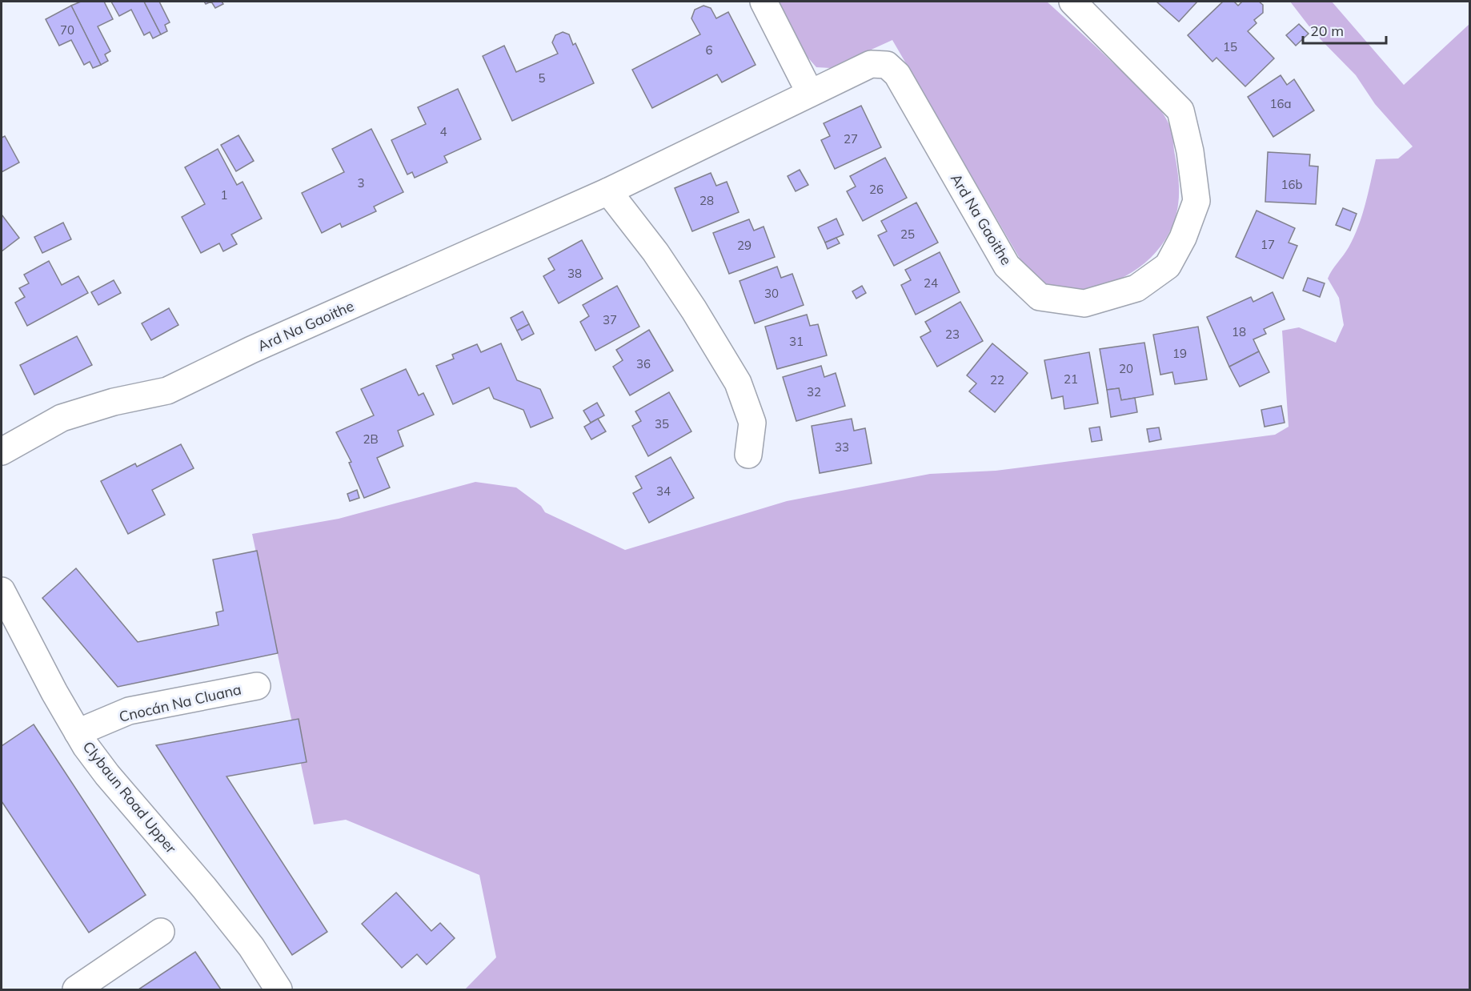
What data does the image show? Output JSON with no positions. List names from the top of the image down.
{
  "streets": {
    "street": ["Ard Na Gaoithe", "Cnocán Na Cluana", "Clybaun Road Upper"]
  },
  "crossings": [
    ["Cnocán Na Cluana", "Clybaun Road Upper"]
  ],
  "house_numbers": [
    "70",
    "15",
    "6",
    "5",
    "16a",
    "4",
    "27",
    "3",
    "16b",
    "26",
    "1",
    "28",
    "25",
    "17",
    "29",
    "38",
    "24",
    "30",
    "37",
    "18",
    "23",
    "31",
    "19",
    "36",
    "20",
    "21",
    "22",
    "32",
    "35",
    "2B",
    "33",
    "34"
  ],
  "scale_bar": "20 m"
}
